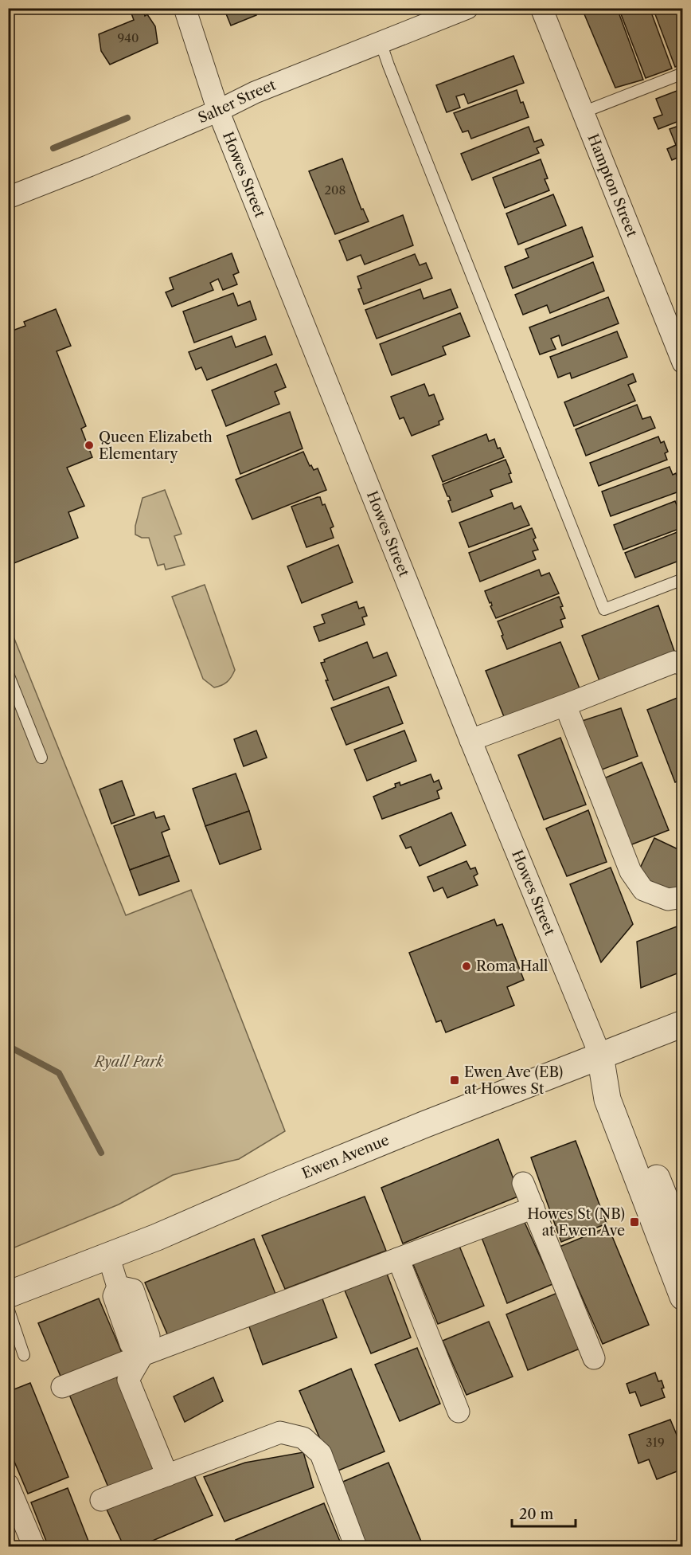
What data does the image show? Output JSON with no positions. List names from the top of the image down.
{
  "streets": {
    "street": [
      "Salter Street",
      "Howes Street",
      "Hampton Street",
      "Ewen Avenue"
    ]
  },
  "crossings": [
    ["Salter Street", "Howes Street"],
    ["Howes Street", "Ewen Avenue"]
  ],
  "parks": ["Ryall Park"],
  "places": {
    "other": ["Queen Elizabeth Elementary", "Roma Hall"],
    "transit": ["Ewen Ave (EB) at Howes St", "Howes St (NB) at Ewen Ave"]
  },
  "house_numbers": ["940", "208", "319"],
  "scale_bar": "20 m"
}
